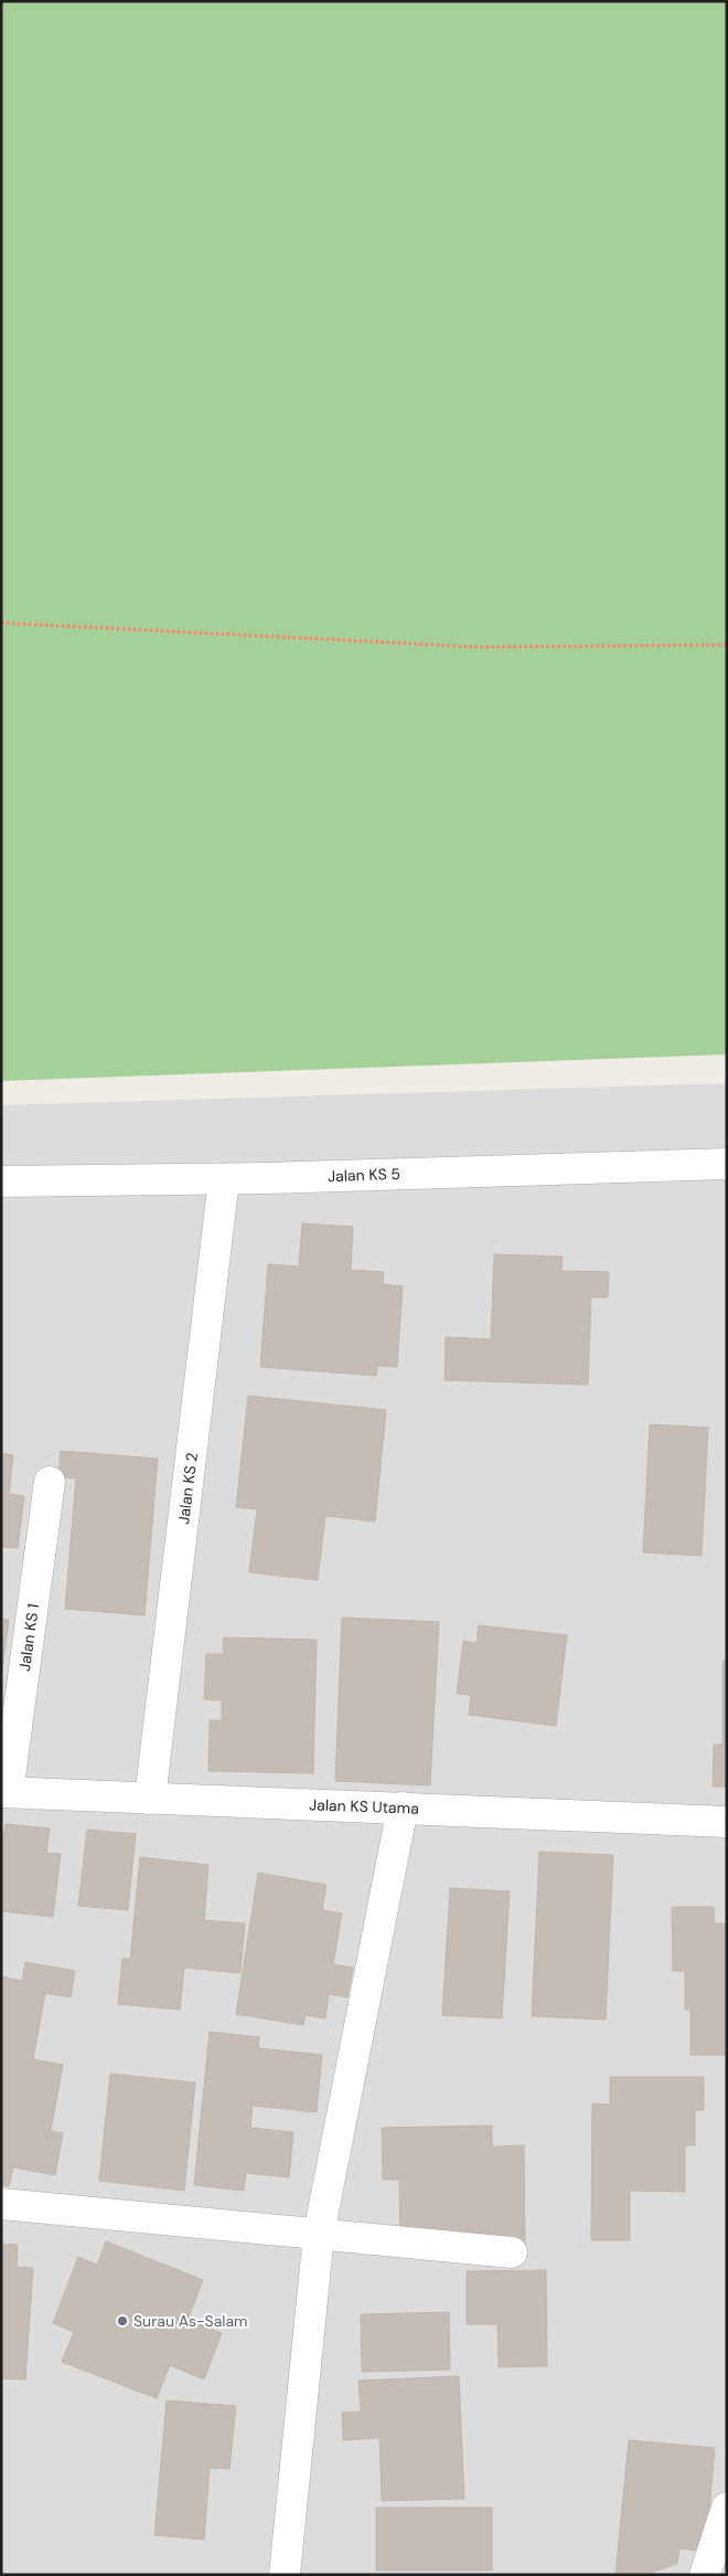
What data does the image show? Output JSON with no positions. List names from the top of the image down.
{
  "streets": {
    "street": [
      "Jalan KS 5",
      "Jalan KS 2",
      "Jalan KS 1",
      "Jalan KS Utama"
    ]
  },
  "crossings": [
    ["Jalan KS 5", "Jalan KS 2"],
    ["Jalan KS 2", "Jalan KS Utama"],
    ["Jalan KS 1", "Jalan KS Utama"]
  ],
  "places": ["Surau As-Salam"]
}
